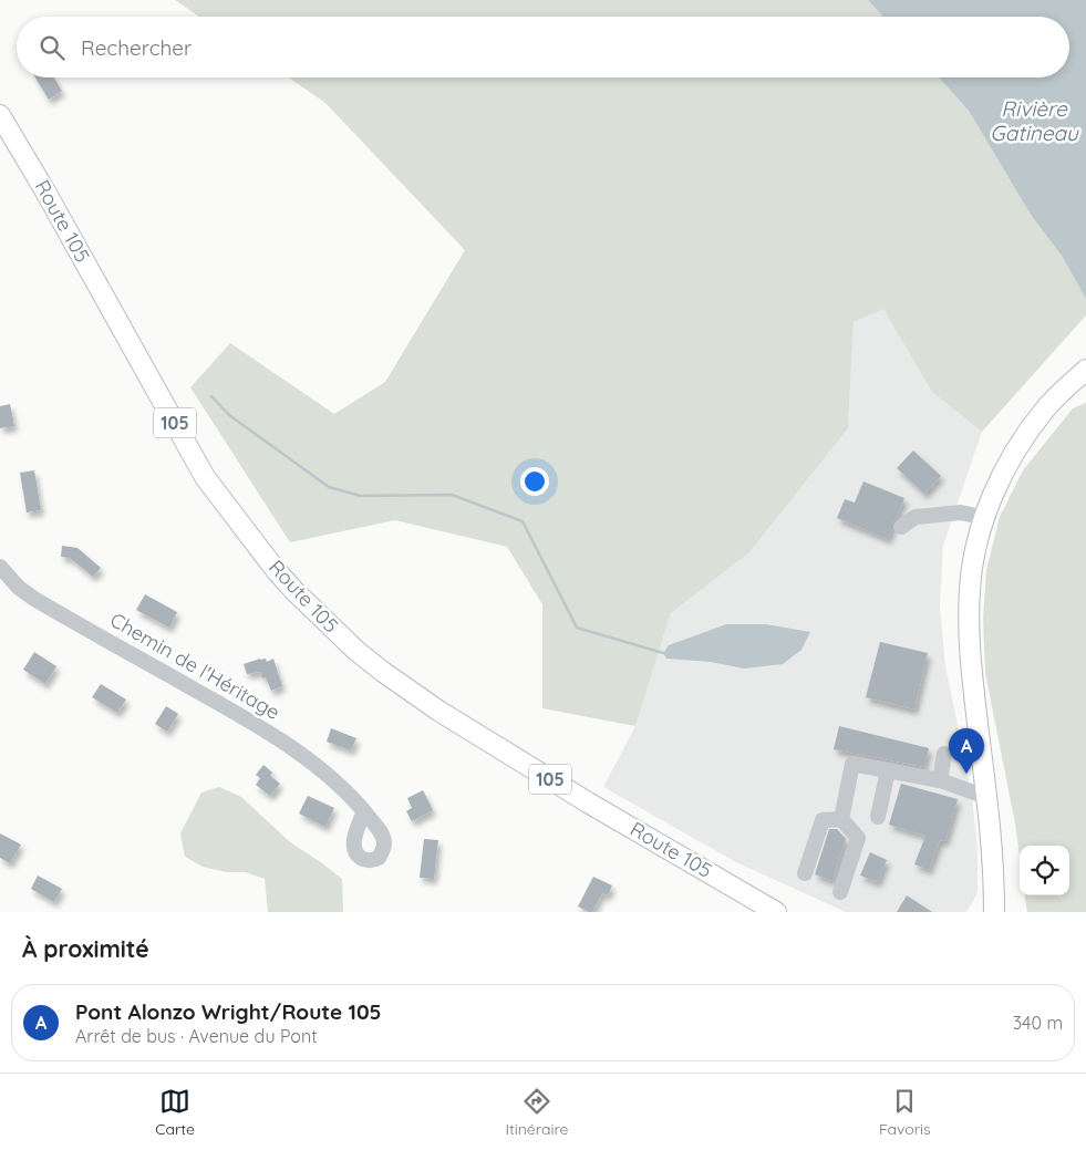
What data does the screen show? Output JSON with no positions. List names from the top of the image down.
{
  "streets": {
    "main road": ["Route 105", "105"],
    "street": ["Chemin de l'Héritage"]
  },
  "water": ["Rivière Gatineau"],
  "page": {
    "search": "Rechercher",
    "pins": "A",
    "heading": "À proximité",
    "list": [
      {
        "mark": "A",
        "name": "Pont Alonzo Wright/Route 105",
        "note": "Arrêt de bus · Avenue du Pont",
        "value": "340 m"
      }
    ],
    "nav": ["Carte", "Itinéraire", "Favoris"]
  }
}
